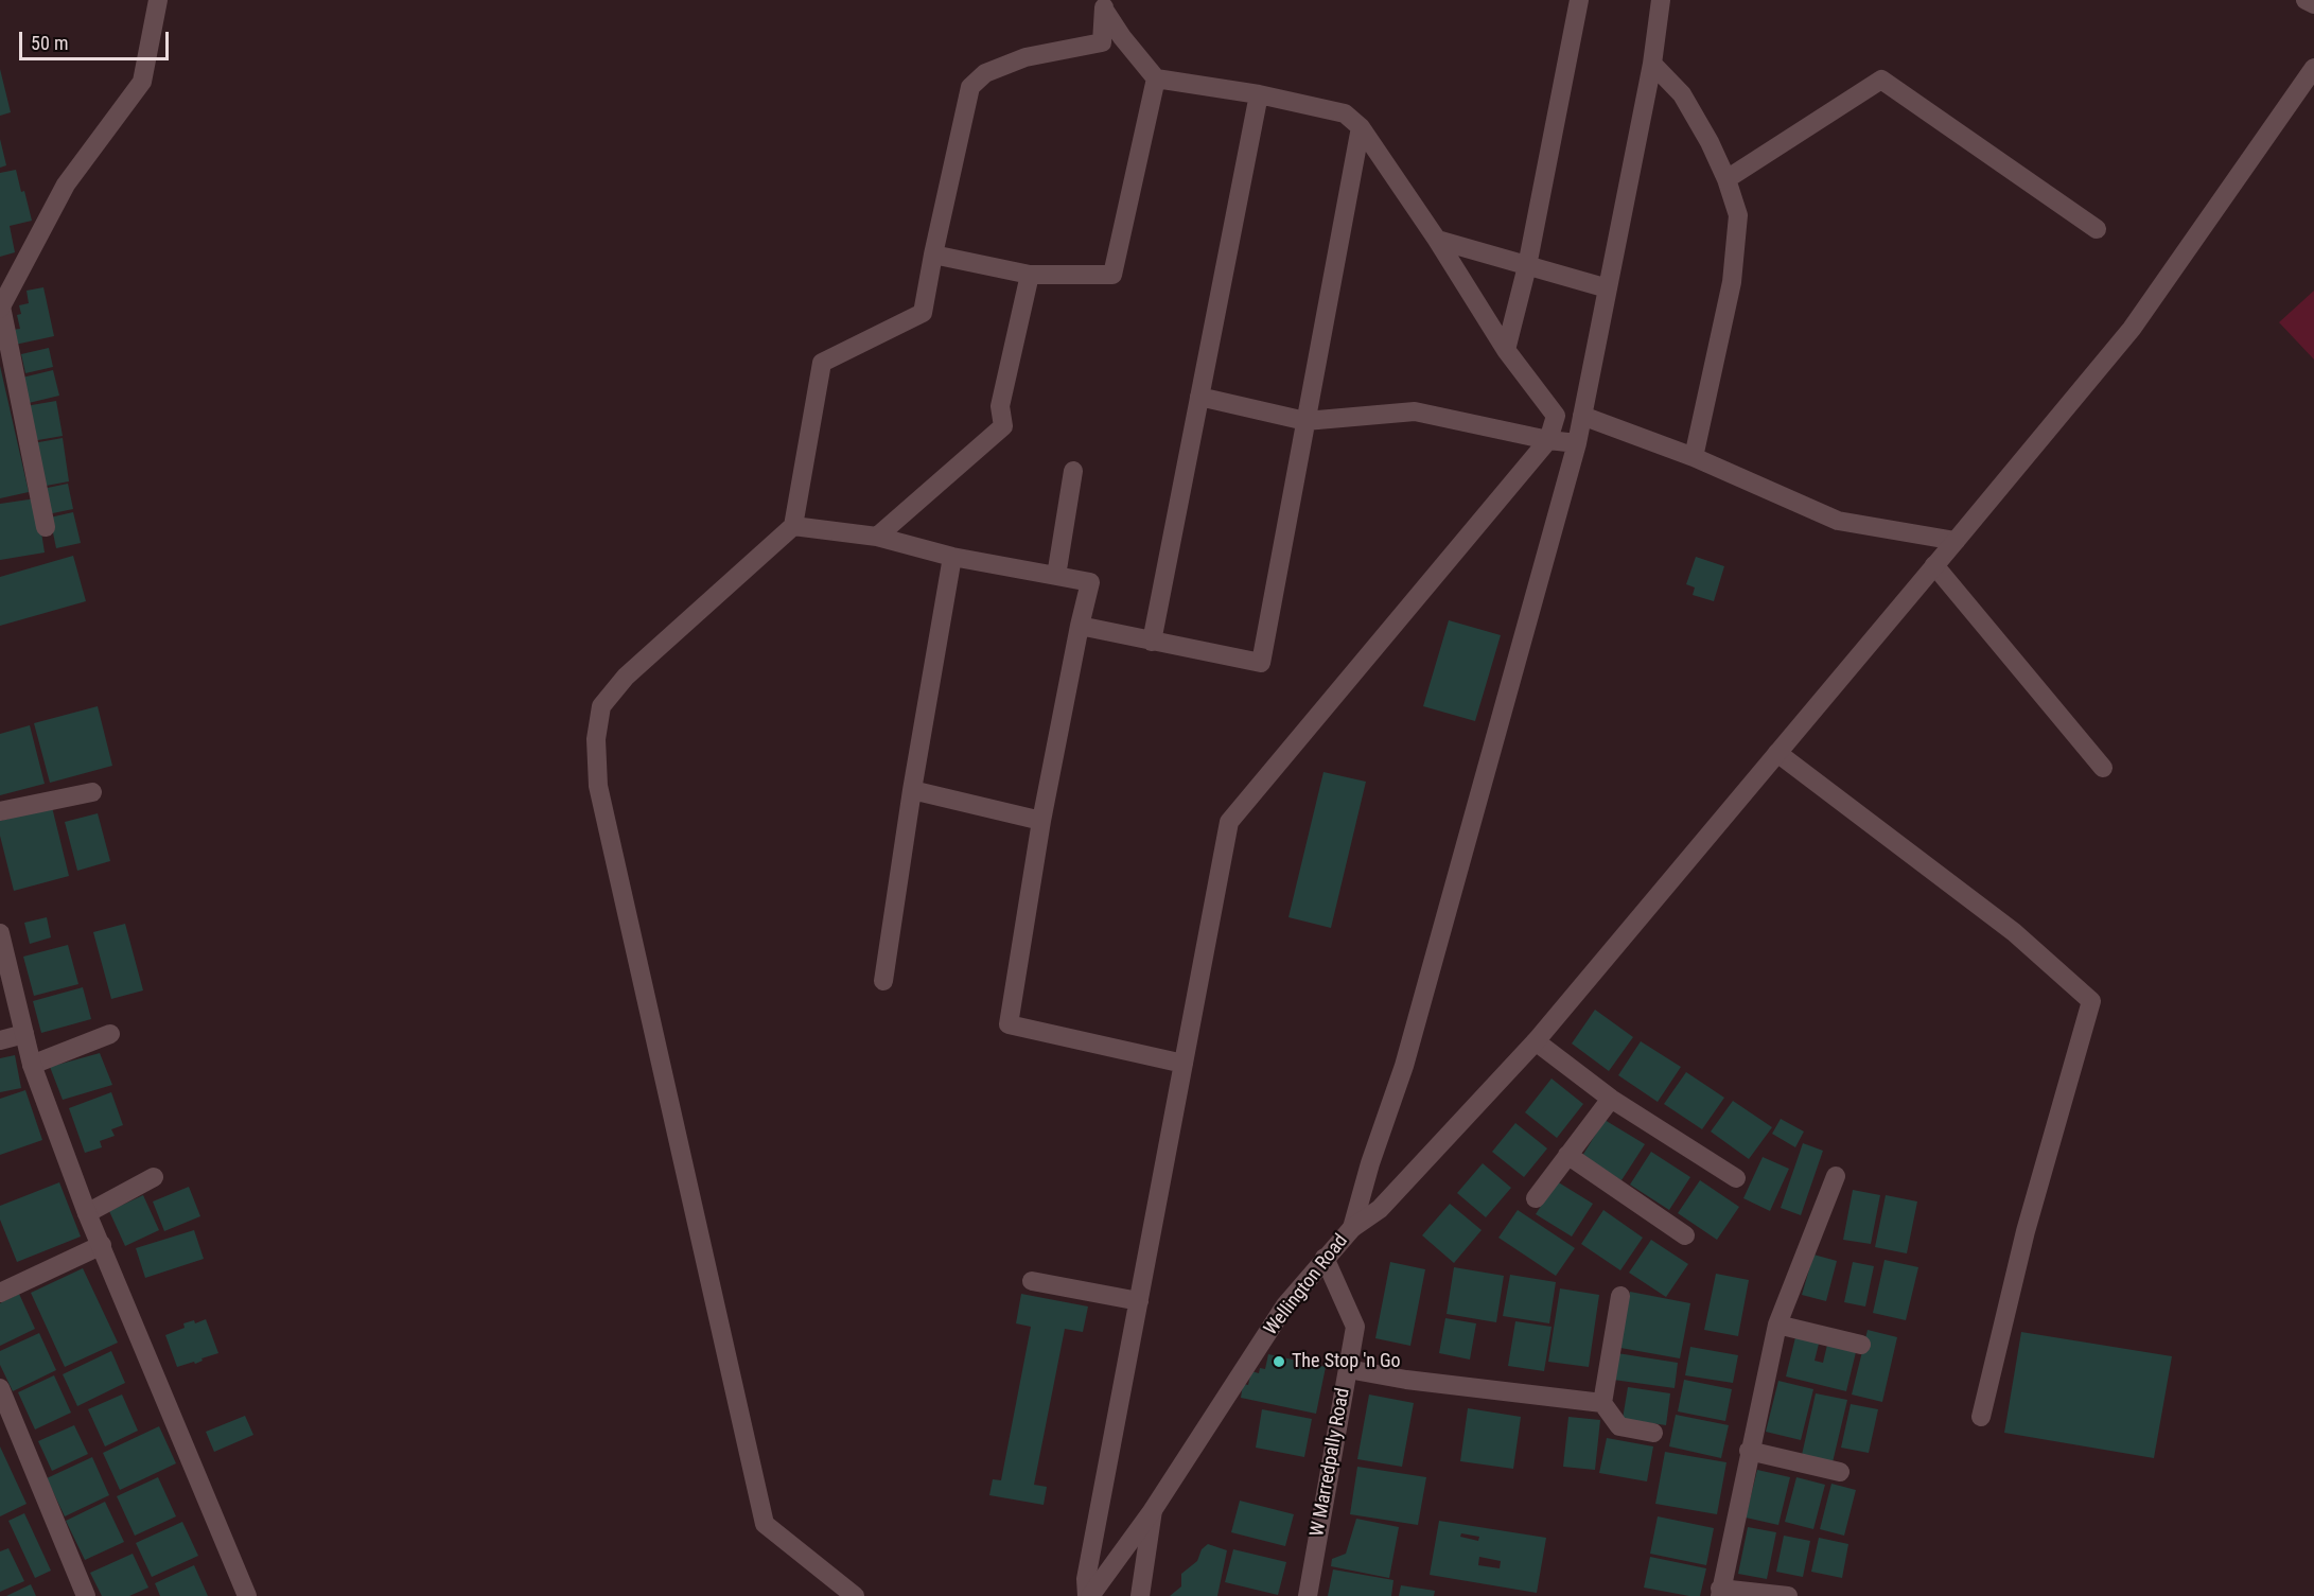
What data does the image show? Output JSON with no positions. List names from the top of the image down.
{
  "streets": {
    "street": ["Wellington Road", "W Marredpally Road"]
  },
  "crossings": [
    ["Wellington Road", "W Marredpally Road"]
  ],
  "places": ["The Stop 'n Go"],
  "scale_bar": "50 m"
}
